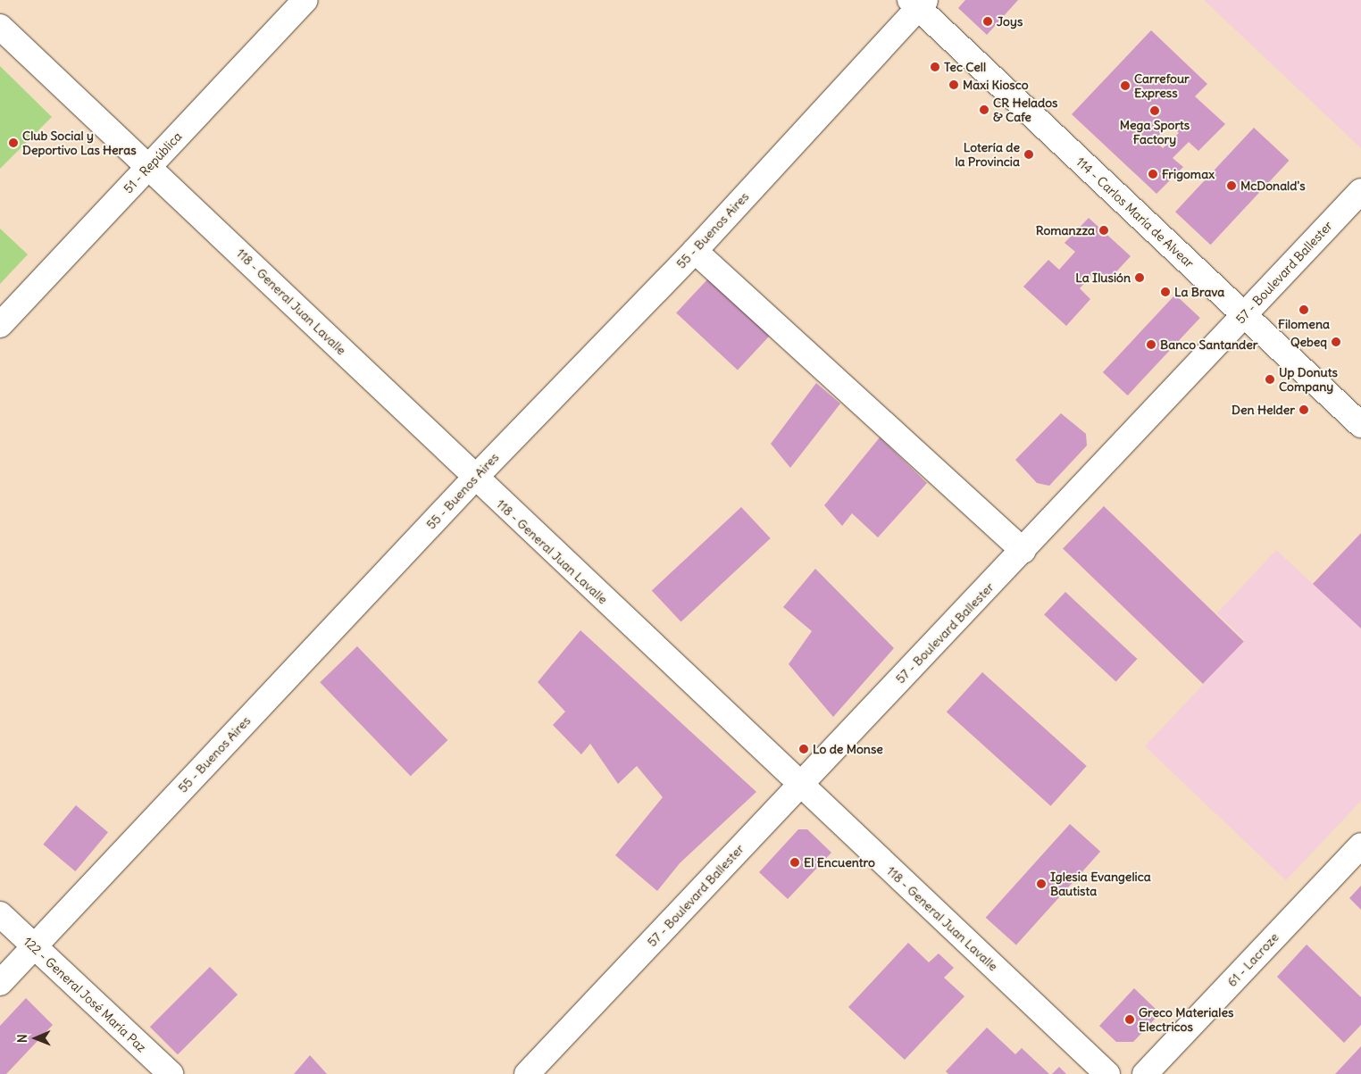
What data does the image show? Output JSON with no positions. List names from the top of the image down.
{
  "streets": {
    "street": [
      "51 - República",
      "114 - Carlos María de Alvear",
      "55 - Buenos Aires",
      "57 - Boulevard Ballester",
      "118 - General Juan Lavalle",
      "61 - Lacroze",
      "122 - General José María Paz"
    ]
  },
  "crossings": [
    ["51 - República", "118 - General Juan Lavalle"],
    ["114 - Carlos María de Alvear", "55 - Buenos Aires"],
    ["114 - Carlos María de Alvear", "57 - Boulevard Ballester"],
    ["55 - Buenos Aires", "118 - General Juan Lavalle"],
    ["55 - Buenos Aires", "122 - General José María Paz"],
    ["57 - Boulevard Ballester", "118 - General Juan Lavalle"]
  ],
  "places": [
    "Joys",
    "Tec Cell",
    "Maxi Kiosco",
    "Carrefour Express",
    "CR Helados & Cafe",
    "Mega Sports Factory",
    "Club Social y Deportivo Las Heras",
    "Lotería de la Provincia",
    "Frigomax",
    "McDonald's",
    "Romanzza",
    "La Ilusión",
    "La Brava",
    "Filomena",
    "Qebeq",
    "Banco Santander",
    "Up Donuts Company",
    "Den Helder",
    "Lo de Monse",
    "El Encuentro",
    "Iglesia Evangelica Bautista",
    "Greco Materiales Electricos"
  ],
  "north": "left"
}
